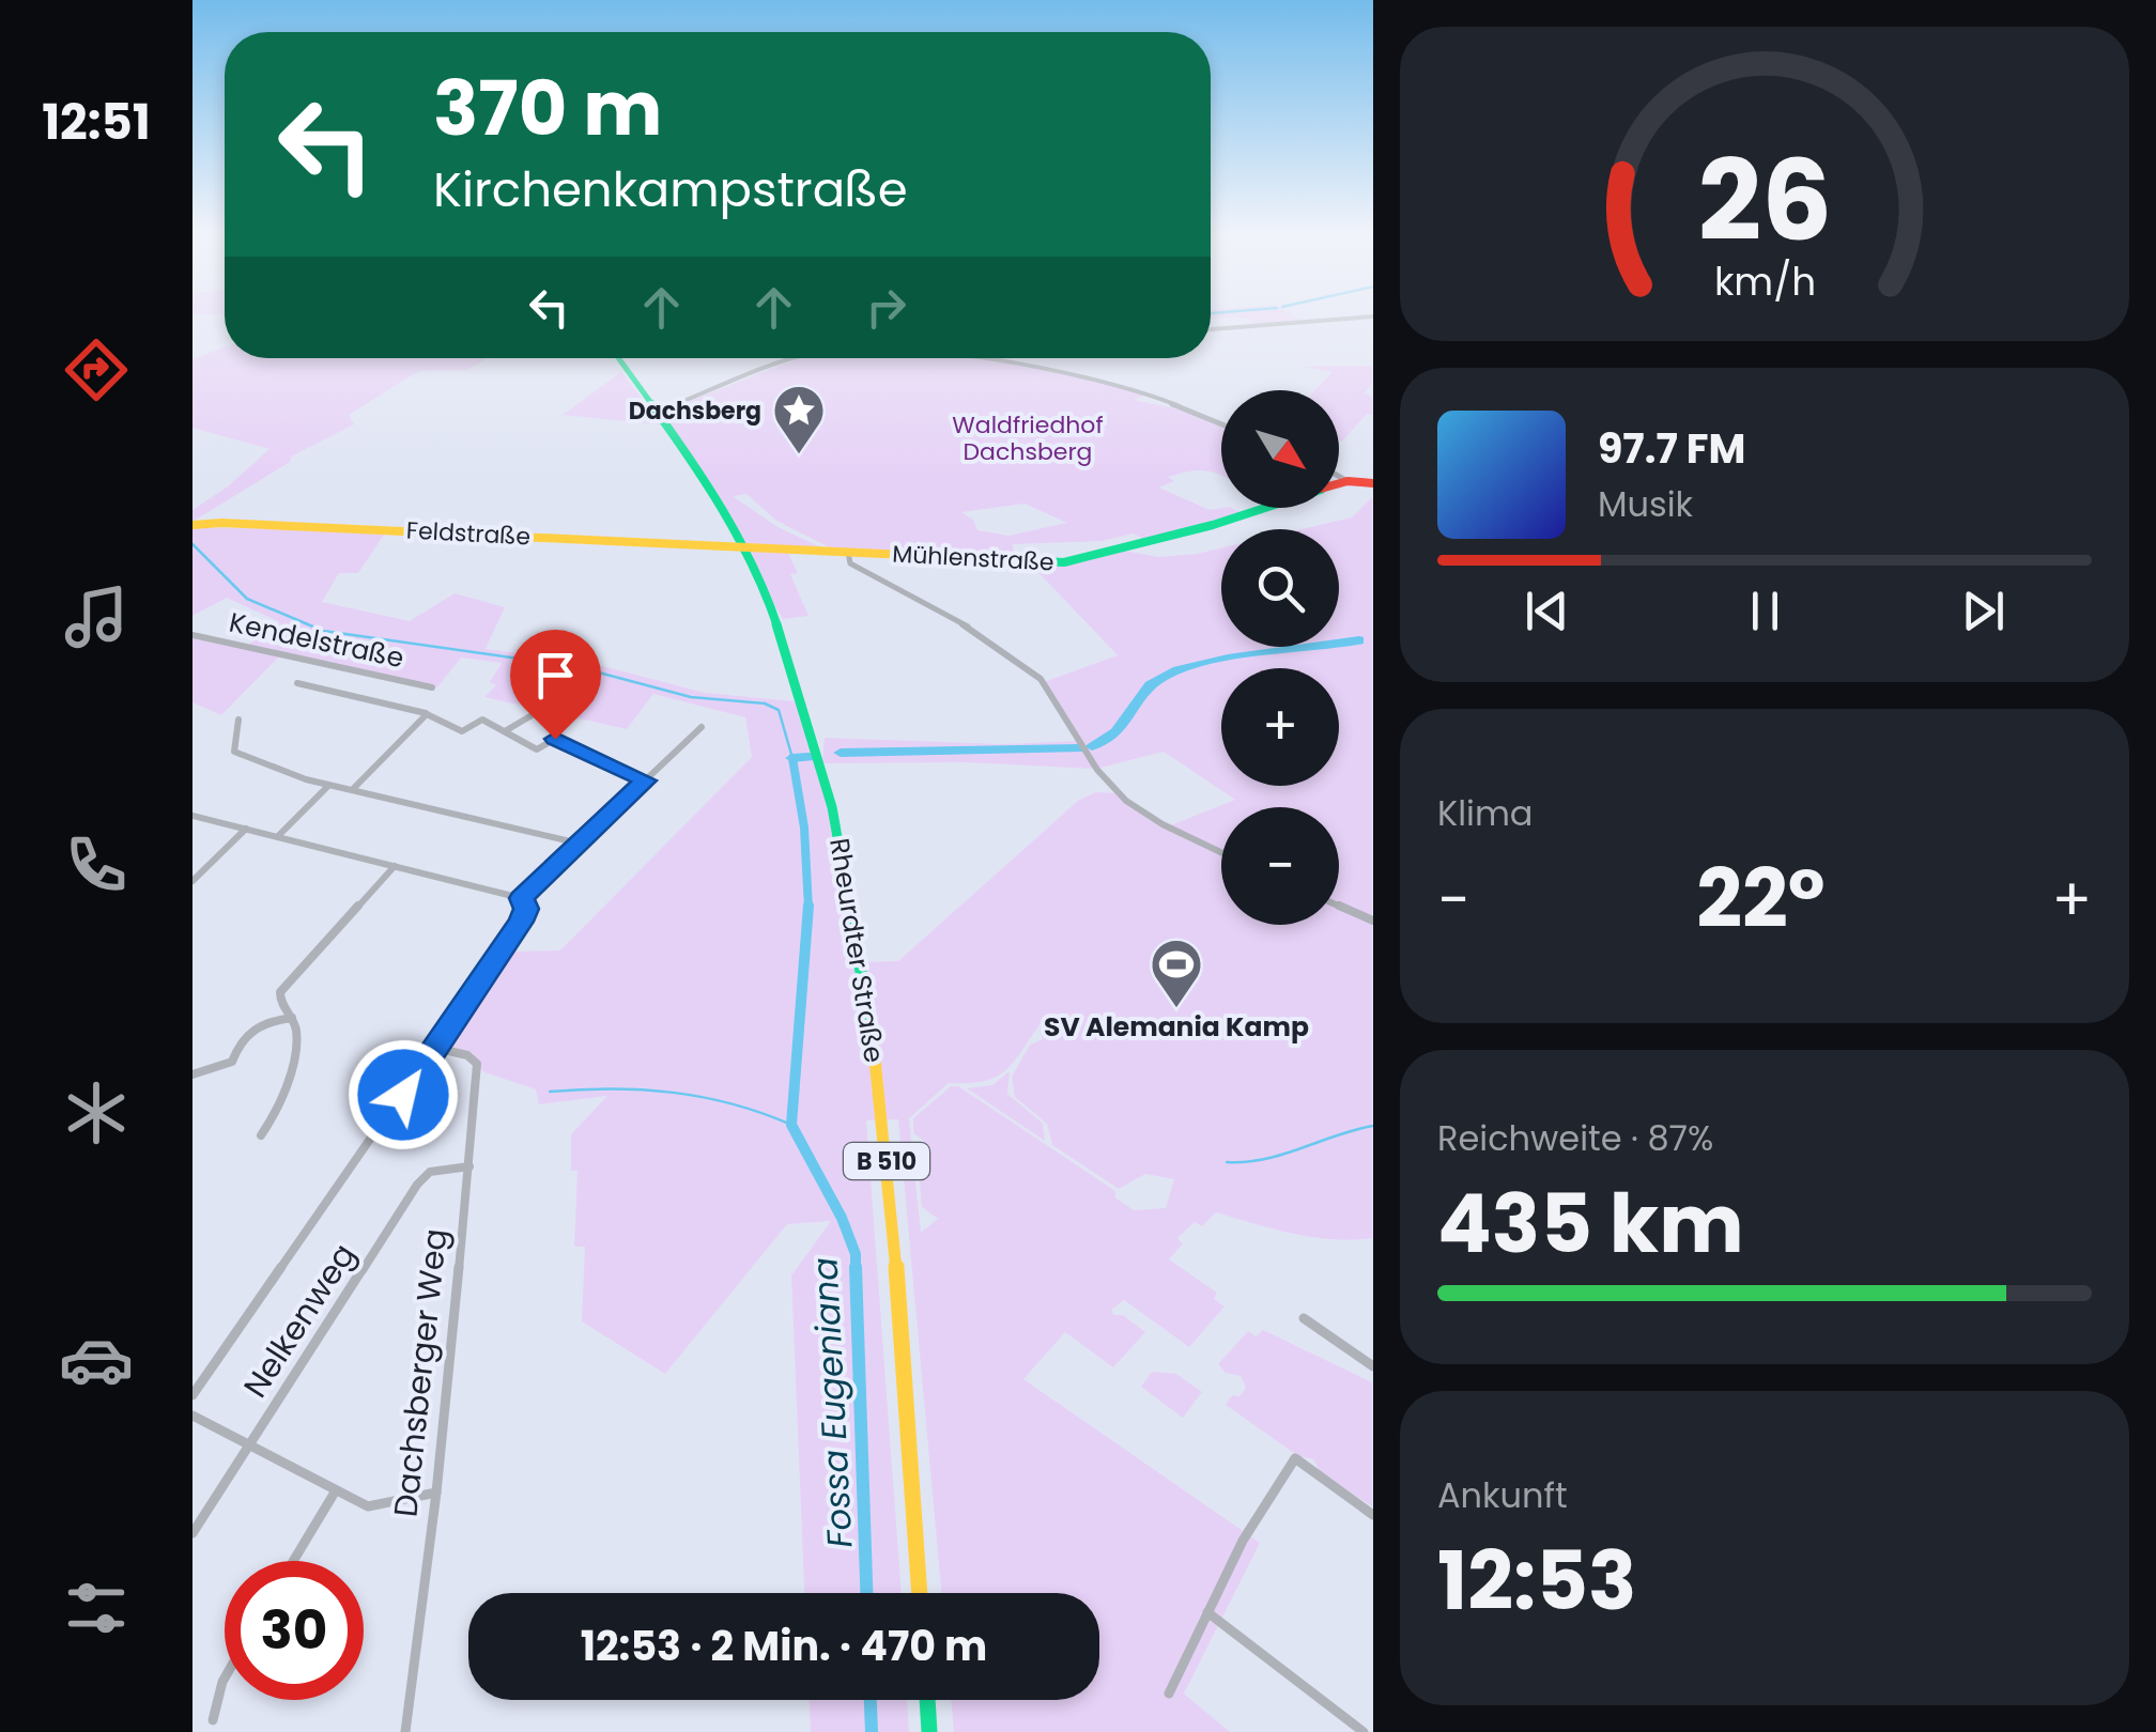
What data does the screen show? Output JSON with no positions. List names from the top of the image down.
{
  "streets": {
    "main road": [
      "Feldstraße",
      "Mühlenstraße",
      "Rheurdter Straße",
      "B 510"
    ],
    "street": ["Kendelstraße", "Nelkenweg", "Dachsberger Weg"]
  },
  "crossings": [
    ["Feldstraße", "Mühlenstraße"],
    ["Feldstraße", "Rheurdter Straße"],
    ["Mühlenstraße", "Rheurdter Straße"],
    ["Nelkenweg", "Dachsberger Weg"]
  ],
  "water": ["Fossa Eugeniana"],
  "parks": ["Waldfriedhof Dachsberg"],
  "places": {
    "place": ["Dachsberg"],
    "sports": ["SV Alemania Kamp"]
  },
  "north": "bottom right",
  "page": {
    "tabs": "12:51",
    "turn": ["370 m", "Kirchenkampstraße"],
    "map_buttons": ["+", "−"],
    "song": ["97.7 FM", "Musik"],
    "tile": [
      "Klima",
      ["Reichweite · 87%", "435 km"],
      ["Ankunft", "12:53"]
    ],
    "heat": ["−", "22°", "+"],
    "limit": "30",
    "trip": "12:53 · 2 Min. · 470 m",
    "gauge": ["26", "km/h"]
  }
}
